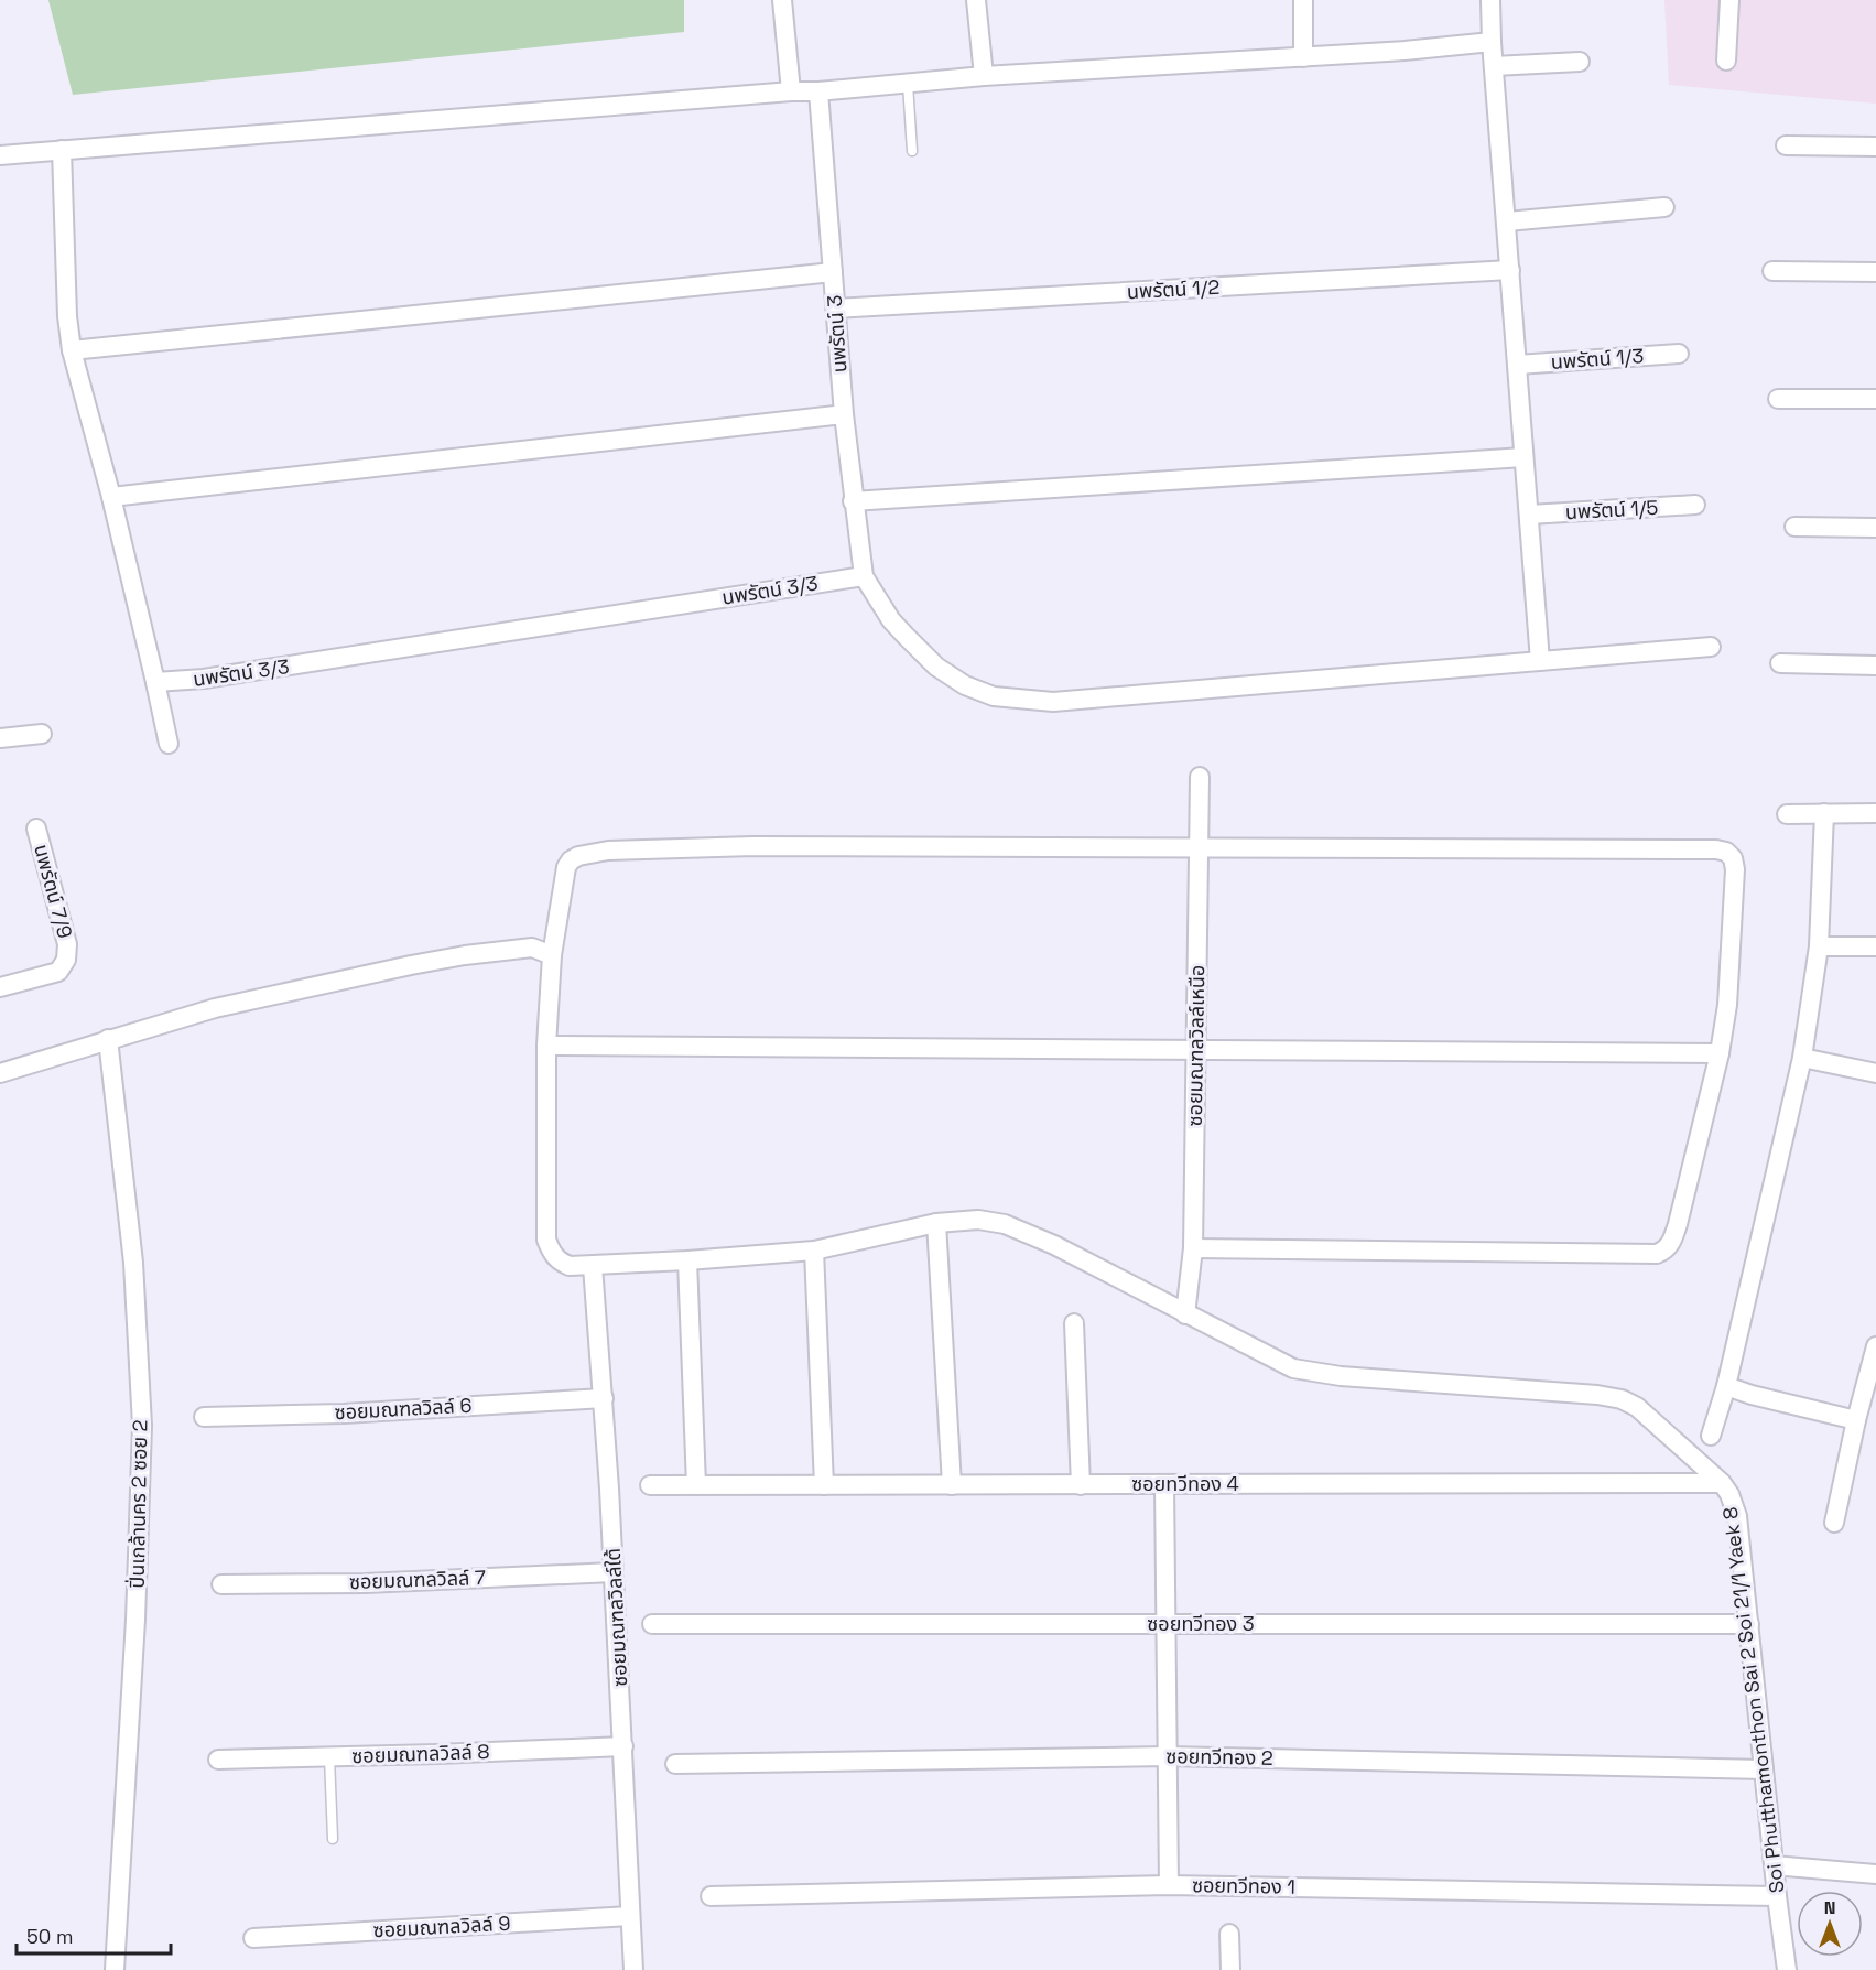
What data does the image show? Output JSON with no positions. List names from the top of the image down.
{
  "streets": {
    "street": [
      "นพรัตน์ 1/2",
      "นพรัตน์ 3",
      "นพรัตน์ 1/3",
      "นพรัตน์ 1/5",
      "นพรัตน์ 3/3",
      "นพรัตน์ 7/9",
      "ซอยมณฑลวิลล์เหนือ",
      "ซอยมณฑลวิลล์ 6",
      "ซอยทวีทอง 4",
      "ปิ่นเกล้านคร 2 ซอย 2",
      "ซอยมณฑลวิลล์ 7",
      "ซอยมณฑลวิลล์ใต้",
      "ซอยทวีทอง 3",
      "Soi Phutthamonthon Sai 2 Soi 21/1 Yaek 8",
      "ซอยมณฑลวิลล์ 8",
      "ซอยทวีทอง 2",
      "ซอยทวีทอง 1",
      "ซอยมณฑลวิลล์ 9"
    ]
  },
  "crossings": [
    ["นพรัตน์ 1/2", "นพรัตน์ 3"],
    ["นพรัตน์ 3", "นพรัตน์ 3/3"],
    ["ซอยมณฑลวิลล์เหนือ", "Soi Phutthamonthon Sai 2 Soi 21/1 Yaek 8"],
    ["ซอยมณฑลวิลล์ 6", "ซอยมณฑลวิลล์ใต้"],
    ["ซอยทวีทอง 4", "Soi Phutthamonthon Sai 2 Soi 21/1 Yaek 8"],
    ["ซอยมณฑลวิลล์ 7", "ซอยมณฑลวิลล์ใต้"],
    ["ซอยมณฑลวิลล์ใต้", "Soi Phutthamonthon Sai 2 Soi 21/1 Yaek 8"],
    ["ซอยมณฑลวิลล์ใต้", "ซอยมณฑลวิลล์ 8"],
    ["ซอยมณฑลวิลล์ใต้", "ซอยมณฑลวิลล์ 9"],
    ["ซอยทวีทอง 3", "Soi Phutthamonthon Sai 2 Soi 21/1 Yaek 8"],
    ["Soi Phutthamonthon Sai 2 Soi 21/1 Yaek 8", "ซอยทวีทอง 2"],
    ["Soi Phutthamonthon Sai 2 Soi 21/1 Yaek 8", "ซอยทวีทอง 1"]
  ],
  "scale_bar": "50 m",
  "north": "top"
}
